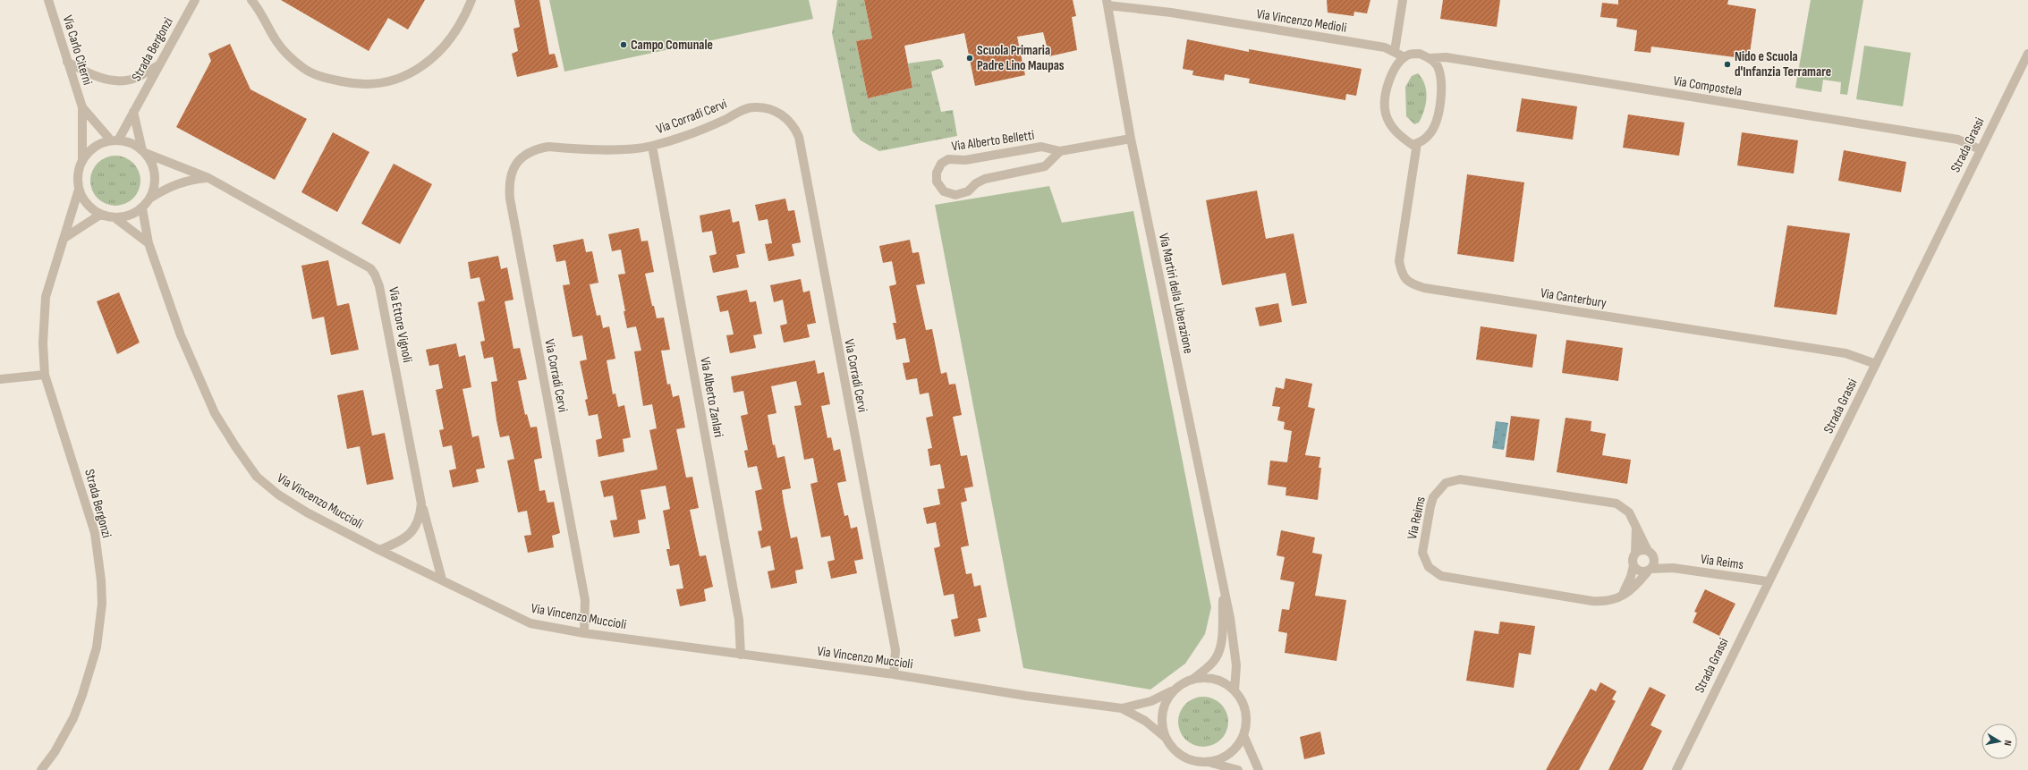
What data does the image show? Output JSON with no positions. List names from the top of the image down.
{
  "streets": {
    "street": [
      "Via Vincenzo Medioli",
      "Strada Bergonzi",
      "Via Carlo Citerni",
      "Via Compostela",
      "Via Corradi Cervi",
      "Via Alberto Belletti",
      "Strada Grassi",
      "Via Martiri della Liberazione",
      "Via Canterbury",
      "Via Ettore Vignoli",
      "Via Alberto Zanlari",
      "Via Vincenzo Muccioli",
      "Via Reims"
    ]
  },
  "crossings": [
    ["Via Vincenzo Medioli", "Via Compostela"],
    ["Via Vincenzo Medioli", "Via Martiri della Liberazione"],
    ["Via Vincenzo Medioli", "Via Canterbury"],
    ["Strada Bergonzi", "Via Carlo Citerni"],
    ["Strada Bergonzi", "Via Ettore Vignoli"],
    ["Strada Bergonzi", "Via Vincenzo Muccioli"],
    ["Via Carlo Citerni", "Via Ettore Vignoli"],
    ["Via Carlo Citerni", "Via Vincenzo Muccioli"],
    ["Via Compostela", "Strada Grassi"],
    ["Via Compostela", "Via Canterbury"],
    ["Via Corradi Cervi", "Via Alberto Zanlari"],
    ["Via Corradi Cervi", "Via Vincenzo Muccioli"],
    ["Via Alberto Belletti", "Via Martiri della Liberazione"],
    ["Strada Grassi", "Via Canterbury"],
    ["Strada Grassi", "Via Reims"],
    ["Via Ettore Vignoli", "Via Vincenzo Muccioli"],
    ["Via Alberto Zanlari", "Via Vincenzo Muccioli"]
  ],
  "places": ["Campo Comunale", "Scuola Primaria Padre Lino Maupas", "Nido e Scuola d'Infanzia Terramare"],
  "north": "right"
}
